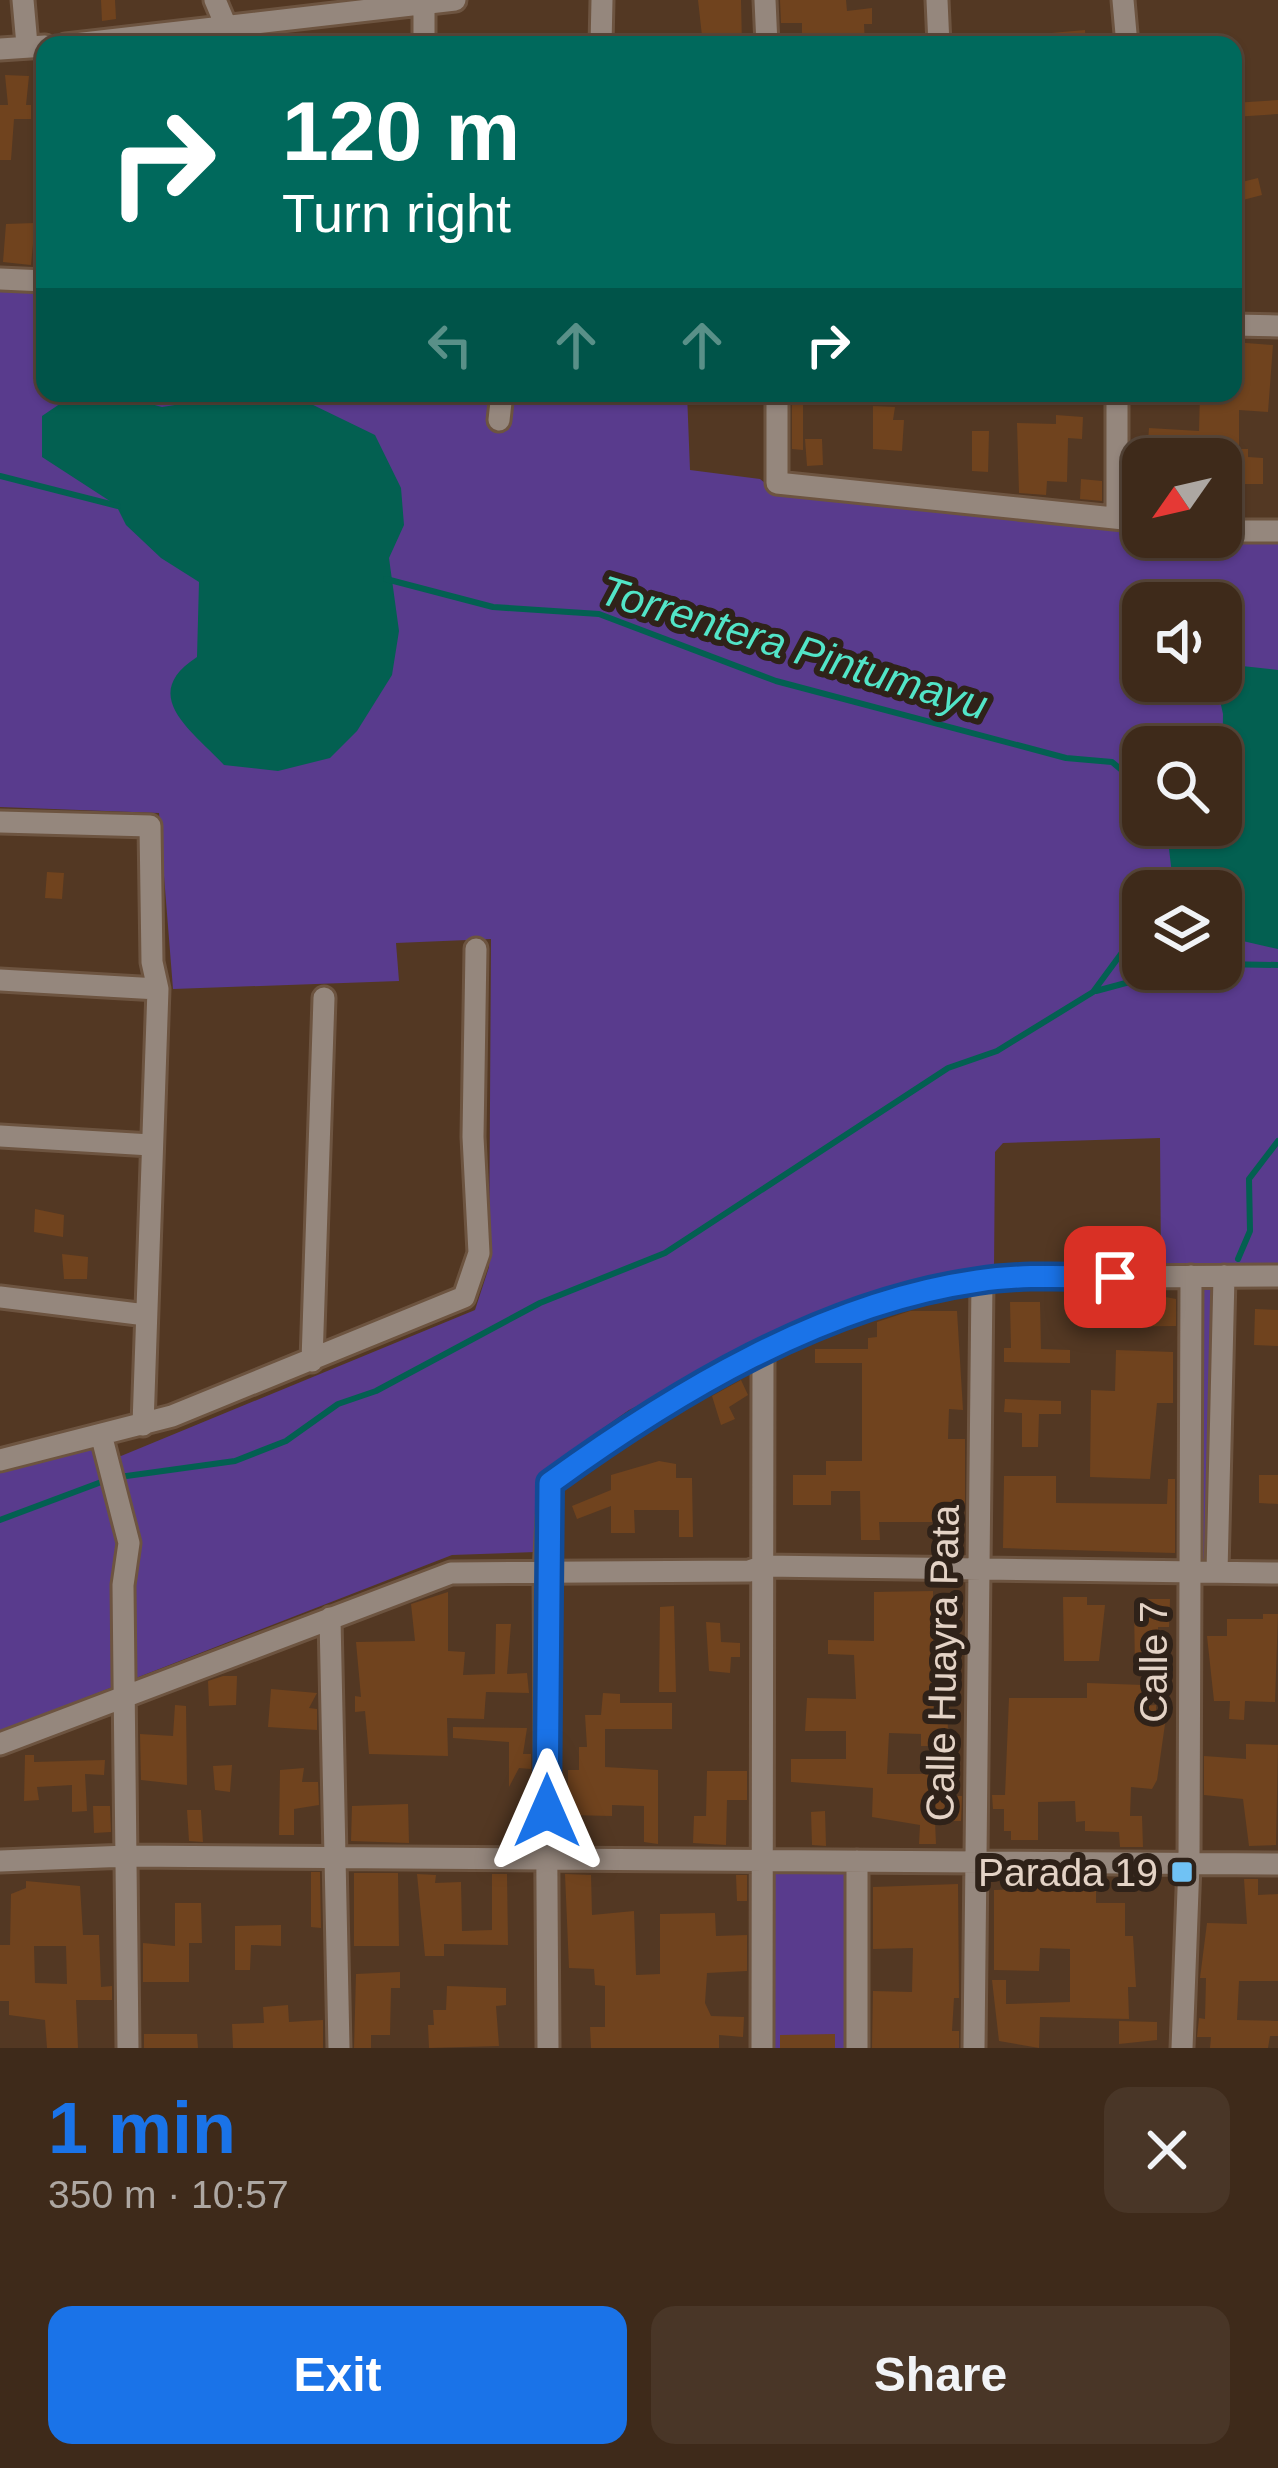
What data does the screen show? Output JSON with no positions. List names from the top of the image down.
{
  "streets": {
    "street": ["Calle 7", "Calle Huayra Pata"]
  },
  "water": ["Torrentera Pintumayu"],
  "places": {
    "transit": ["Parada 19"]
  },
  "north": "bottom left",
  "page": {
    "turn": ["120 m", "Turn right"],
    "heading": ["1 min", "350 m · 10:57"],
    "buttons": ["Exit", "Share"]
  }
}
